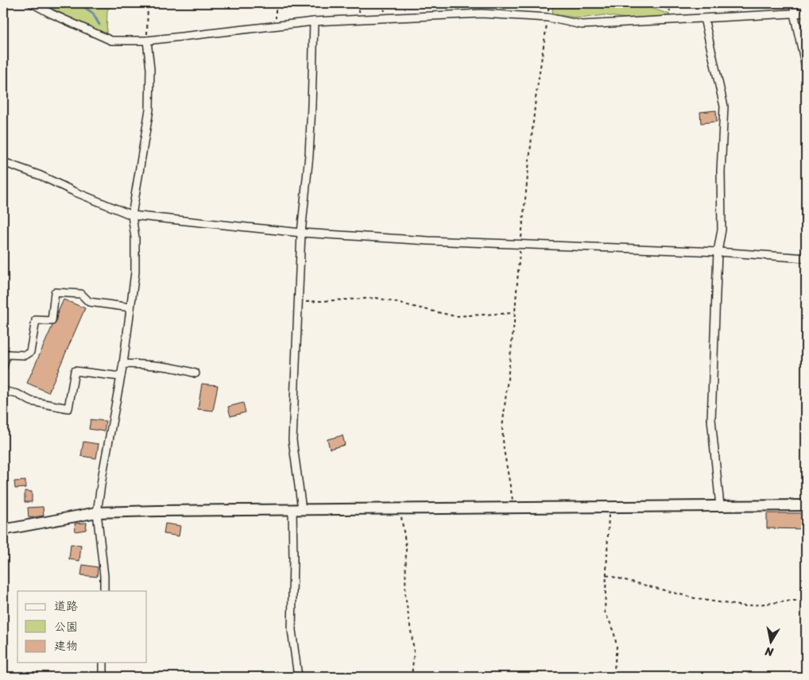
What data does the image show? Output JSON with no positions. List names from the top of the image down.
{
  "legend": ["道路", "公園", "建物"],
  "north": "bottom"
}
